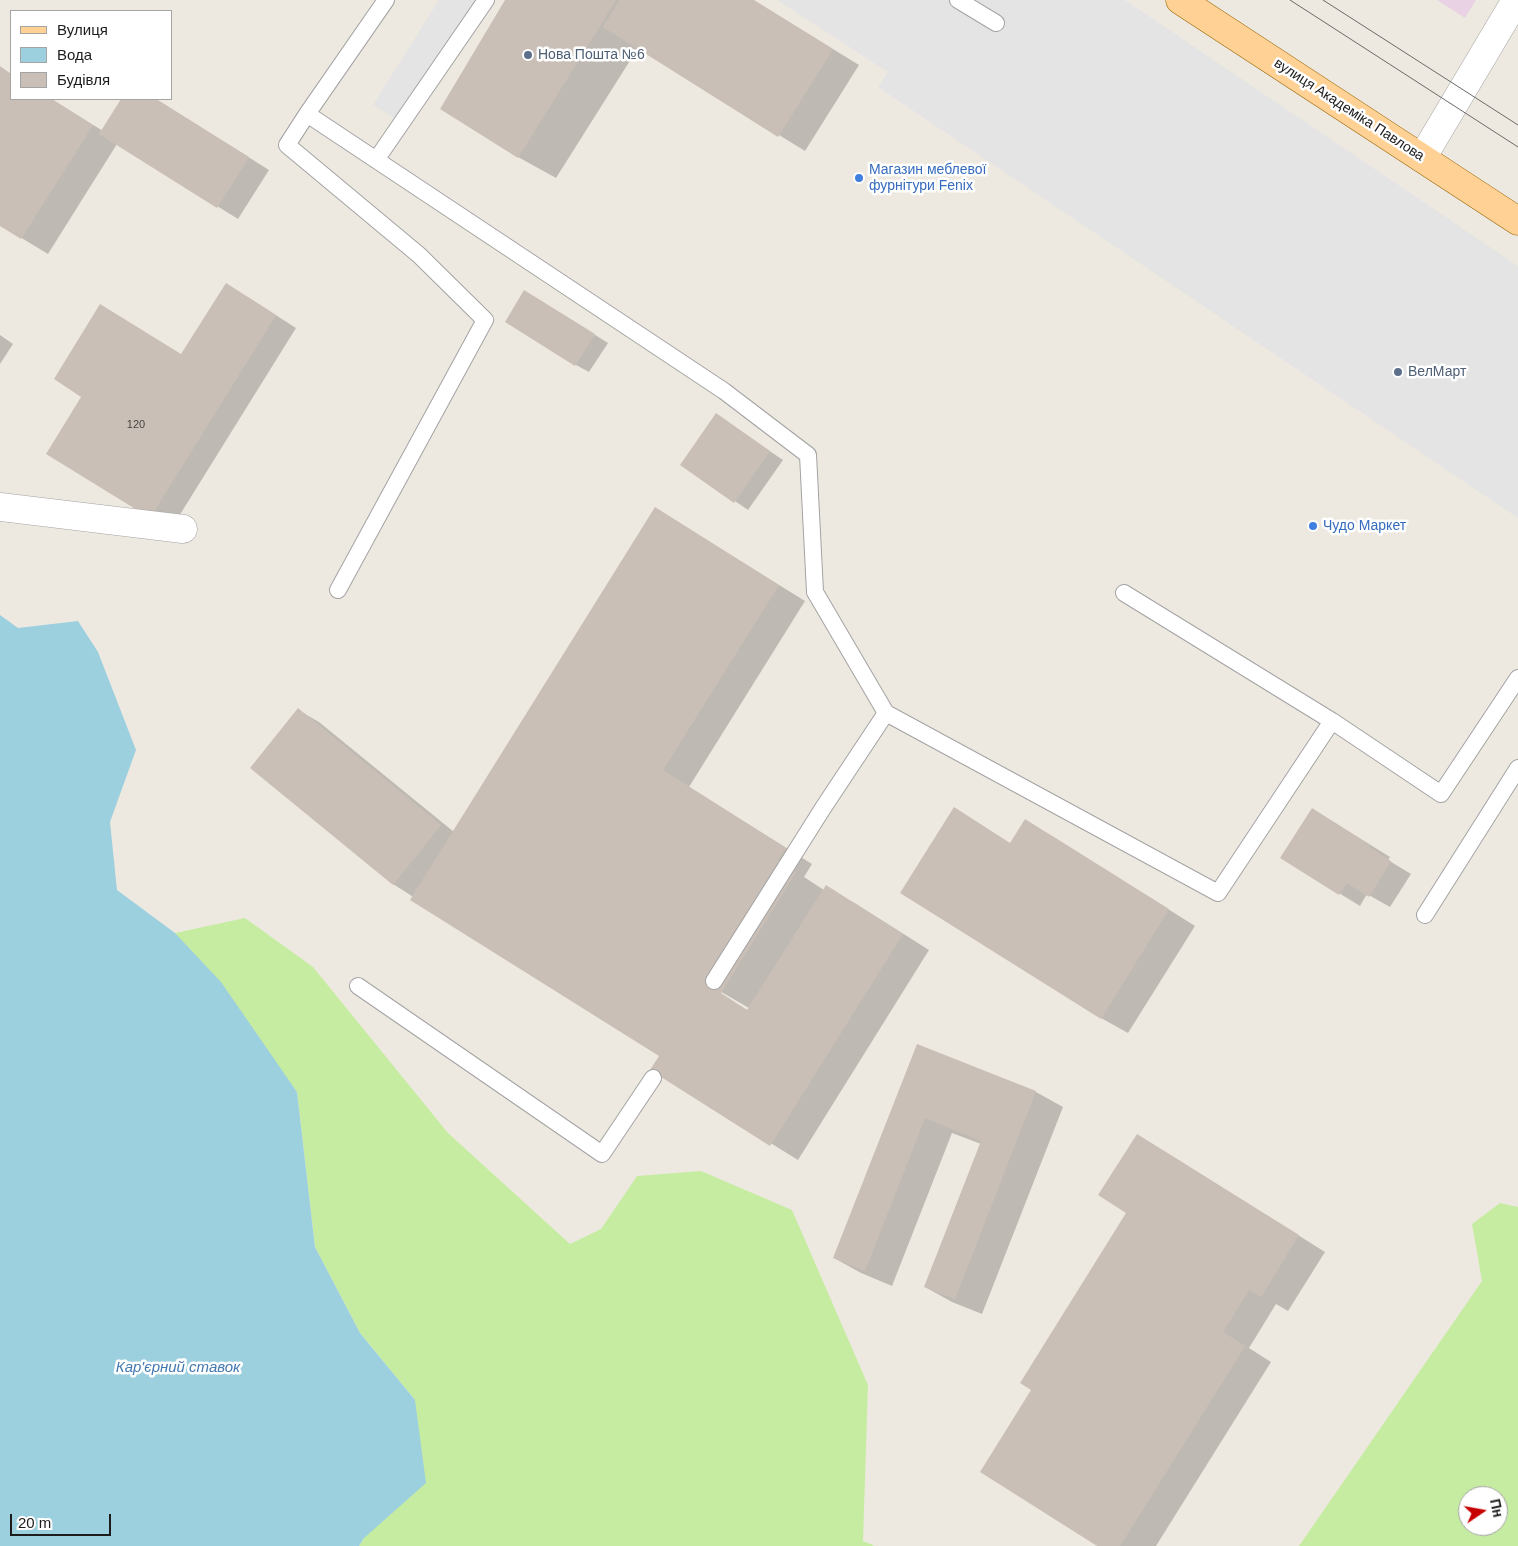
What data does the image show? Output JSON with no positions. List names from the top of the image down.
{
  "streets": {
    "main road": ["вулиця Академіка Павлова"]
  },
  "water": ["Кар'єрний ставок"],
  "places": [
    "Нова Пошта №6",
    "Магазин меблевої фурнітури Fenix",
    "ВелМарт",
    "Чудо Маркет"
  ],
  "house_numbers": ["120"],
  "legend": ["Вулиця", "Вода", "Будівля"],
  "scale_bar": "20 m",
  "north": "right"
}
